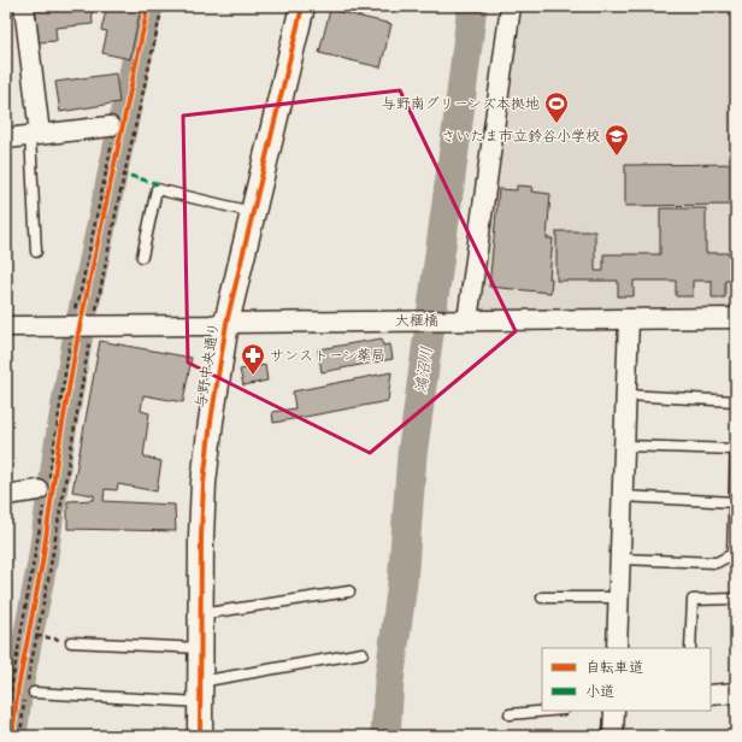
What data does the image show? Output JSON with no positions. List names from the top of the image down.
{
  "streets": {
    "street": ["大榧橋", "与野中央通り"]
  },
  "crossings": [
    ["大榧橋", "与野中央通り"]
  ],
  "water": ["鴻沼川"],
  "places": {
    "sports": ["与野南グリーンズ本拠地"],
    "school or university": ["さいたま市立鈴谷小学校"],
    "pharmacy": ["サンストーン薬局"]
  },
  "legend": ["自転車道", "小道"]
}
